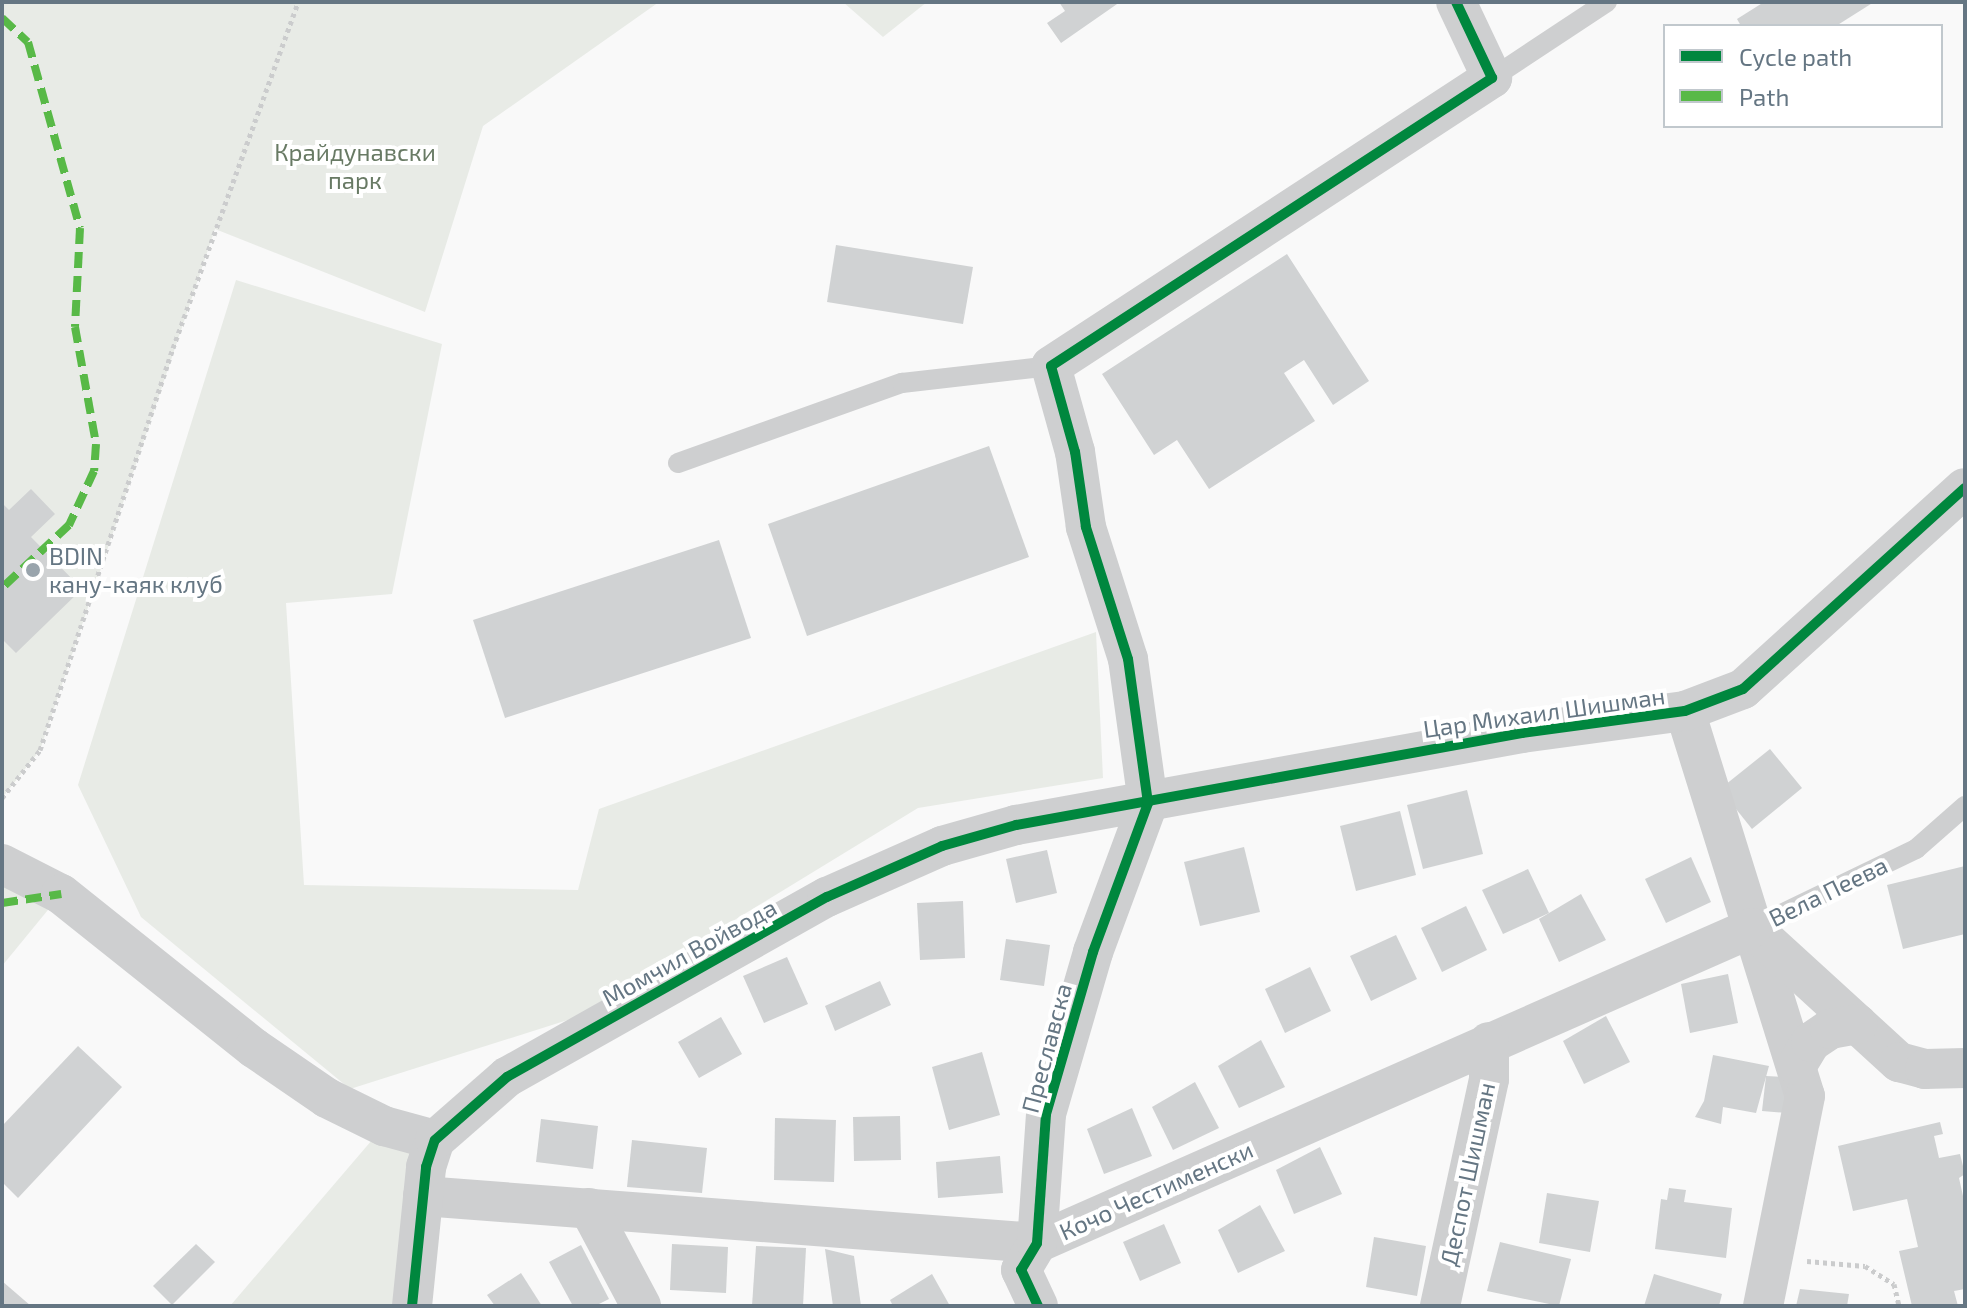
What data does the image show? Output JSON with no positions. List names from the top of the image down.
{
  "streets": {
    "street": [
      "Цар Михаил Шишман",
      "Вела Пеева",
      "Момчил Войвода",
      "Преславска",
      "Деспот Шишман",
      "Кочо Честименски"
    ]
  },
  "crossings": [
    ["Цар Михаил Шишман", "Момчил Войвода"],
    ["Цар Михаил Шишман", "Преславска"],
    ["Вела Пеева", "Кочо Честименски"],
    ["Момчил Войвода", "Преславска"],
    ["Преславска", "Кочо Честименски"],
    ["Деспот Шишман", "Кочо Честименски"]
  ],
  "parks": ["Крайдунавски парк"],
  "places": ["BDIN кану-каяк клуб"],
  "legend": ["Cycle path", "Path"]
}
